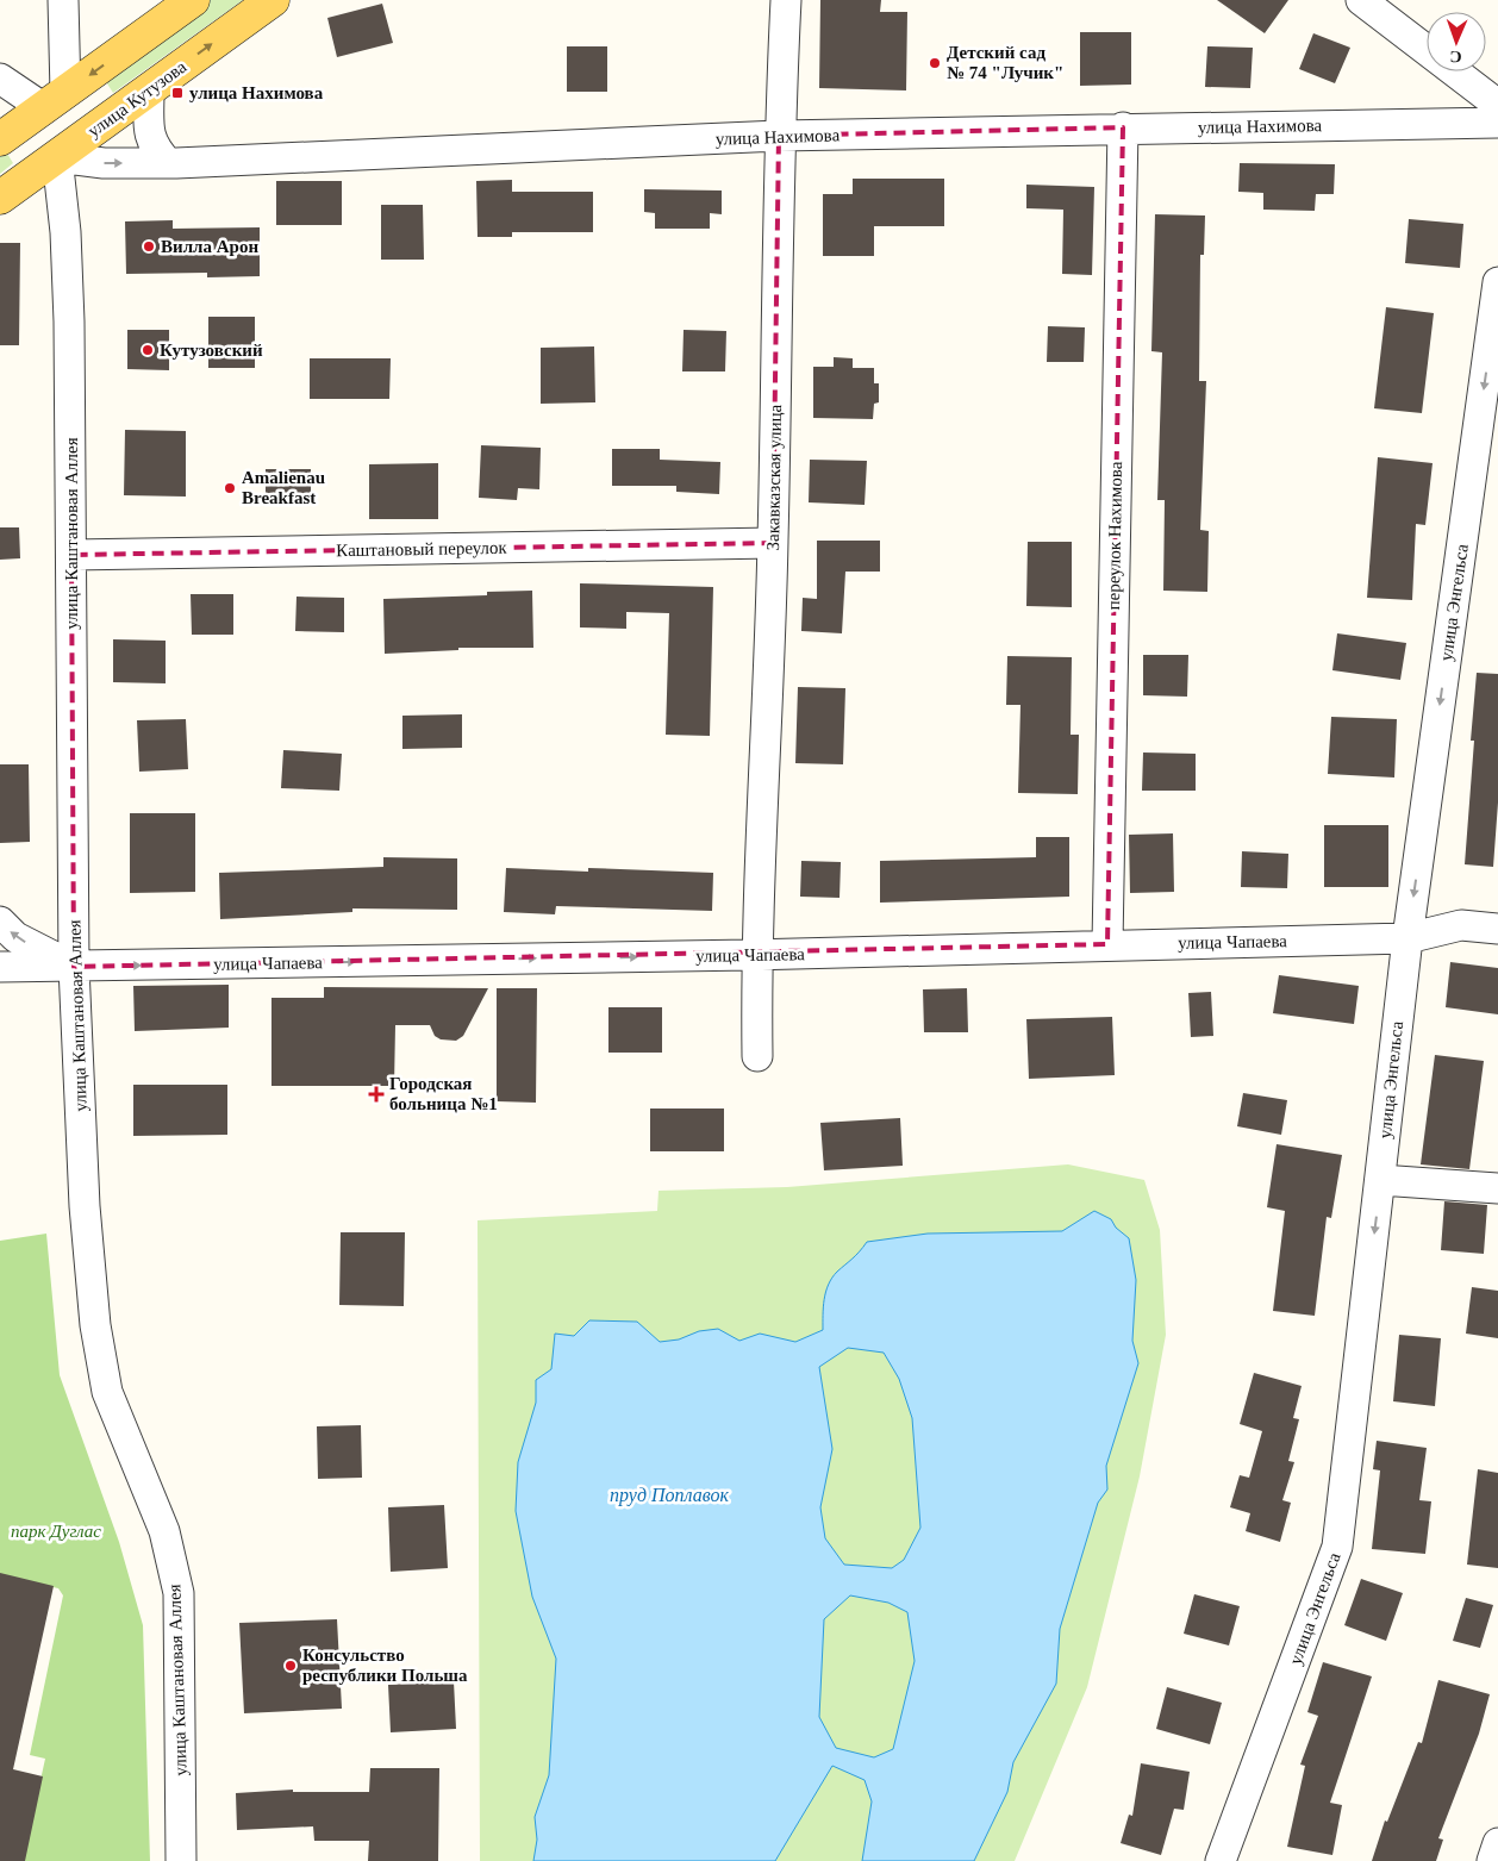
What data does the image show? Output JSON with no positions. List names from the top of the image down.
{
  "streets": {
    "main road": ["улица Кутузова"],
    "street": [
      "улица Нахимова",
      "Закавказская улица",
      "улица Каштановая Аллея",
      "переулок Нахимова",
      "Каштановый переулок",
      "улица Энгельса",
      "улица Чапаева"
    ]
  },
  "crossings": [
    ["улица Кутузова", "улица Нахимова"],
    ["улица Кутузова", "улица Каштановая Аллея"],
    ["улица Нахимова", "Закавказская улица"],
    ["улица Нахимова", "улица Каштановая Аллея"],
    ["улица Нахимова", "переулок Нахимова"],
    ["Закавказская улица", "Каштановый переулок"],
    ["Закавказская улица", "улица Чапаева"],
    ["улица Каштановая Аллея", "Каштановый переулок"],
    ["улица Каштановая Аллея", "улица Чапаева"],
    ["переулок Нахимова", "улица Чапаева"],
    ["улица Энгельса", "улица Чапаева"]
  ],
  "one_way": ["улица Энгельса", "улица Чапаева"],
  "water": ["пруд Поплавок"],
  "parks": ["парк Дуглас"],
  "places": {
    "other": [
      "Детский сад № 74 \"Лучик\"",
      "Вилла Арон",
      "Кутузовский",
      "Amalienau Breakfast",
      "Консульство республики Польша"
    ],
    "transit": ["улица Нахимова"],
    "health": ["Городская больница №1"]
  },
  "north": "bottom"
}
